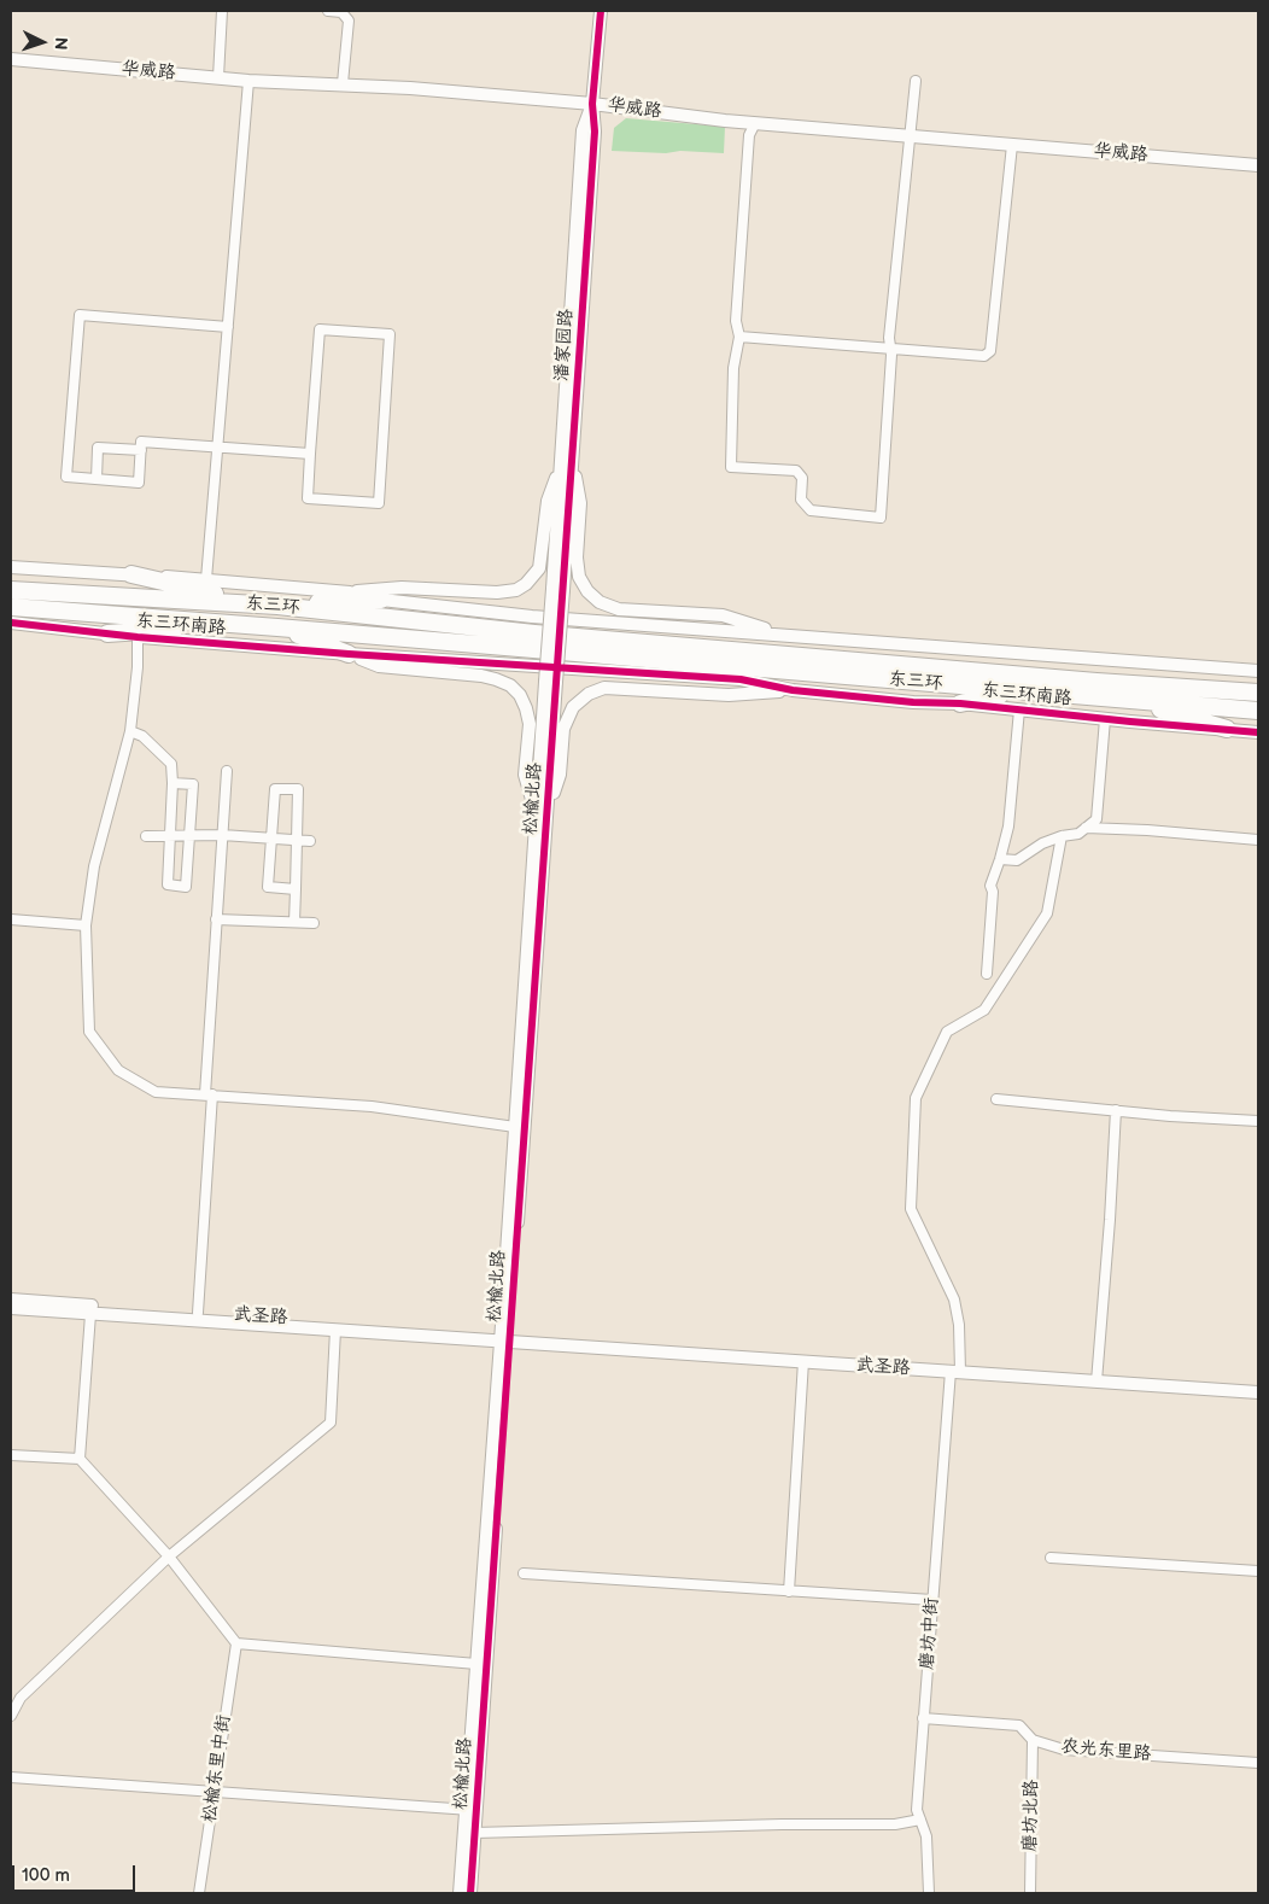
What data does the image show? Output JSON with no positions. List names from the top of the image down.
{
  "streets": {
    "highway": ["东三环"],
    "street": [
      "华威路",
      "潘家园路",
      "东三环南路",
      "松榆北路",
      "武圣路",
      "磨坊中街",
      "农光东里路",
      "松榆东里中街",
      "磨坊北路"
    ]
  },
  "crossings": [
    ["华威路", "潘家园路"],
    ["潘家园路", "松榆北路"],
    ["东三环", "东三环南路"],
    ["松榆北路", "武圣路"],
    ["武圣路", "磨坊中街"],
    ["磨坊中街", "农光东里路"],
    ["农光东里路", "磨坊北路"]
  ],
  "scale_bar": "100 m",
  "north": "right"
}
